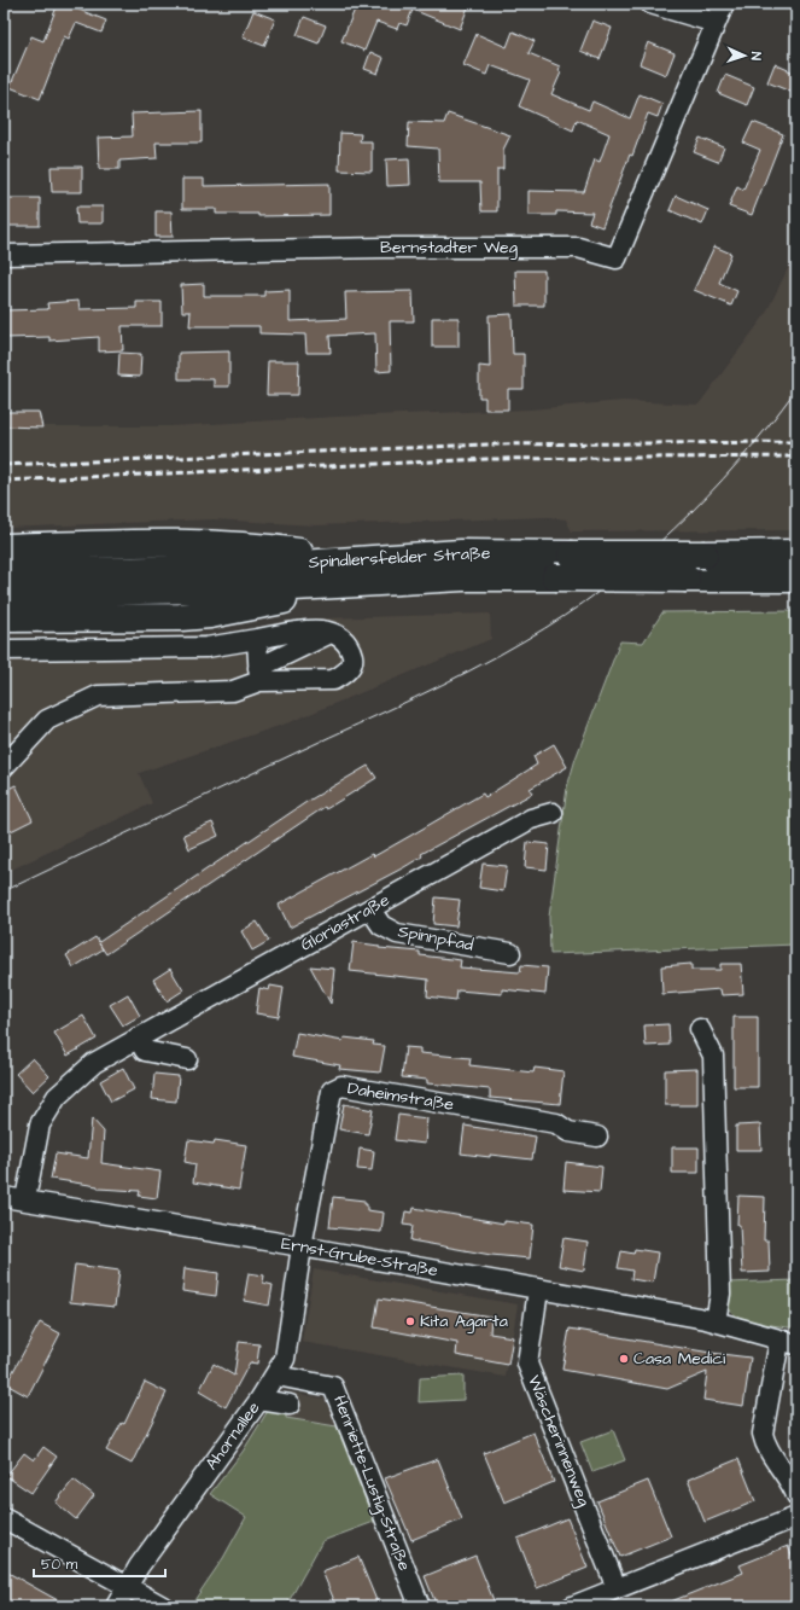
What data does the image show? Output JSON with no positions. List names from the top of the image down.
{
  "streets": {
    "highway": ["Spindlersfelder Straße"],
    "street": [
      "Bernstadter Weg",
      "Gloriastraße",
      "Spinnpfad",
      "Daheimstraße",
      "Ernst-Grube-Straße",
      "Ahornallee",
      "Wäscherinnenweg",
      "Henriette-Lustig-Straße"
    ]
  },
  "crossings": [
    ["Gloriastraße", "Spinnpfad"],
    ["Gloriastraße", "Ernst-Grube-Straße"],
    ["Daheimstraße", "Ernst-Grube-Straße"],
    ["Daheimstraße", "Ahornallee"],
    ["Ernst-Grube-Straße", "Ahornallee"],
    ["Ernst-Grube-Straße", "Wäscherinnenweg"],
    ["Ahornallee", "Henriette-Lustig-Straße"]
  ],
  "places": ["Kita Agarta", "Casa Medici"],
  "scale_bar": "50 m",
  "north": "right"
}
